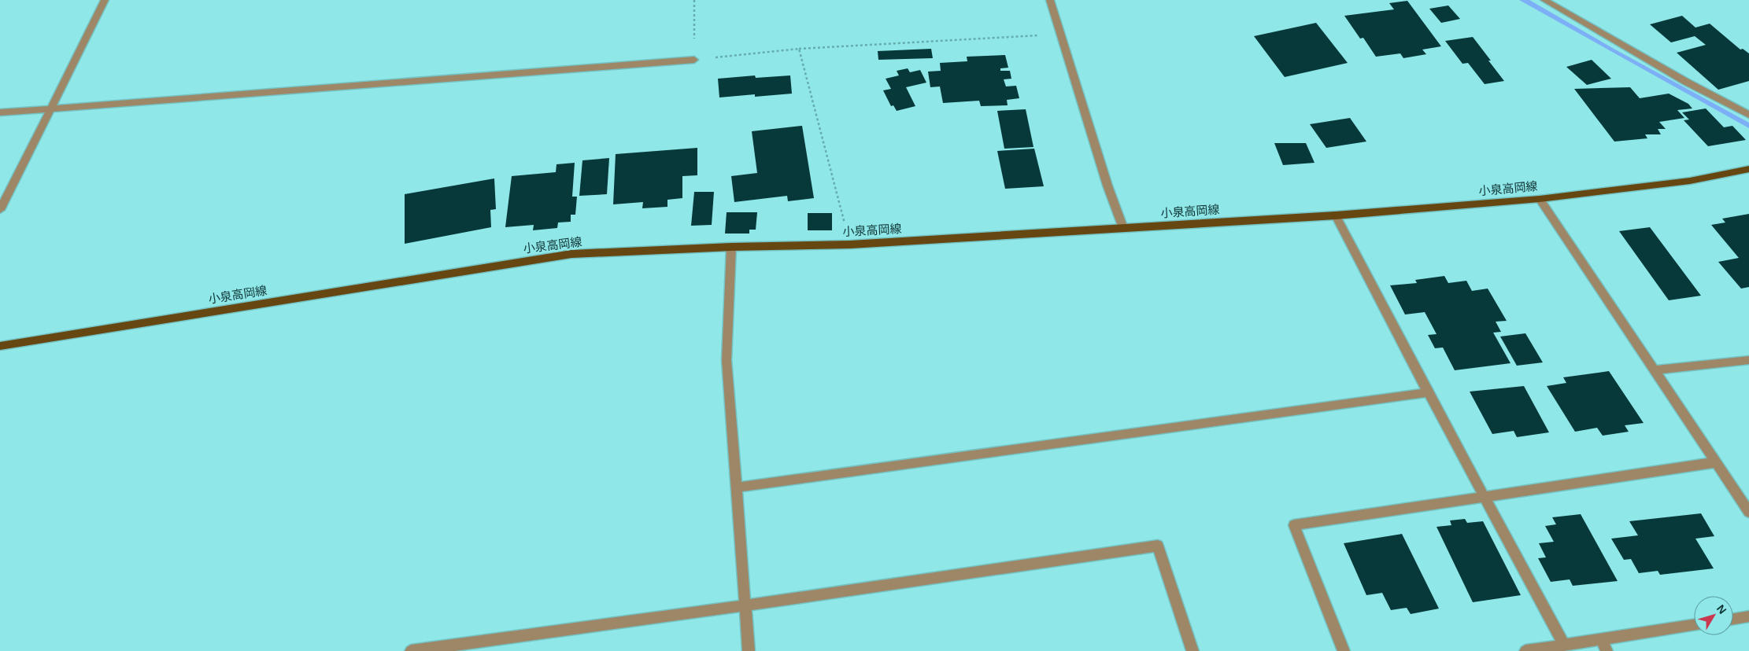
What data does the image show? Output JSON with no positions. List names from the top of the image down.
{
  "streets": {
    "main road": ["小泉高岡線"]
  },
  "north": "top right"
}
